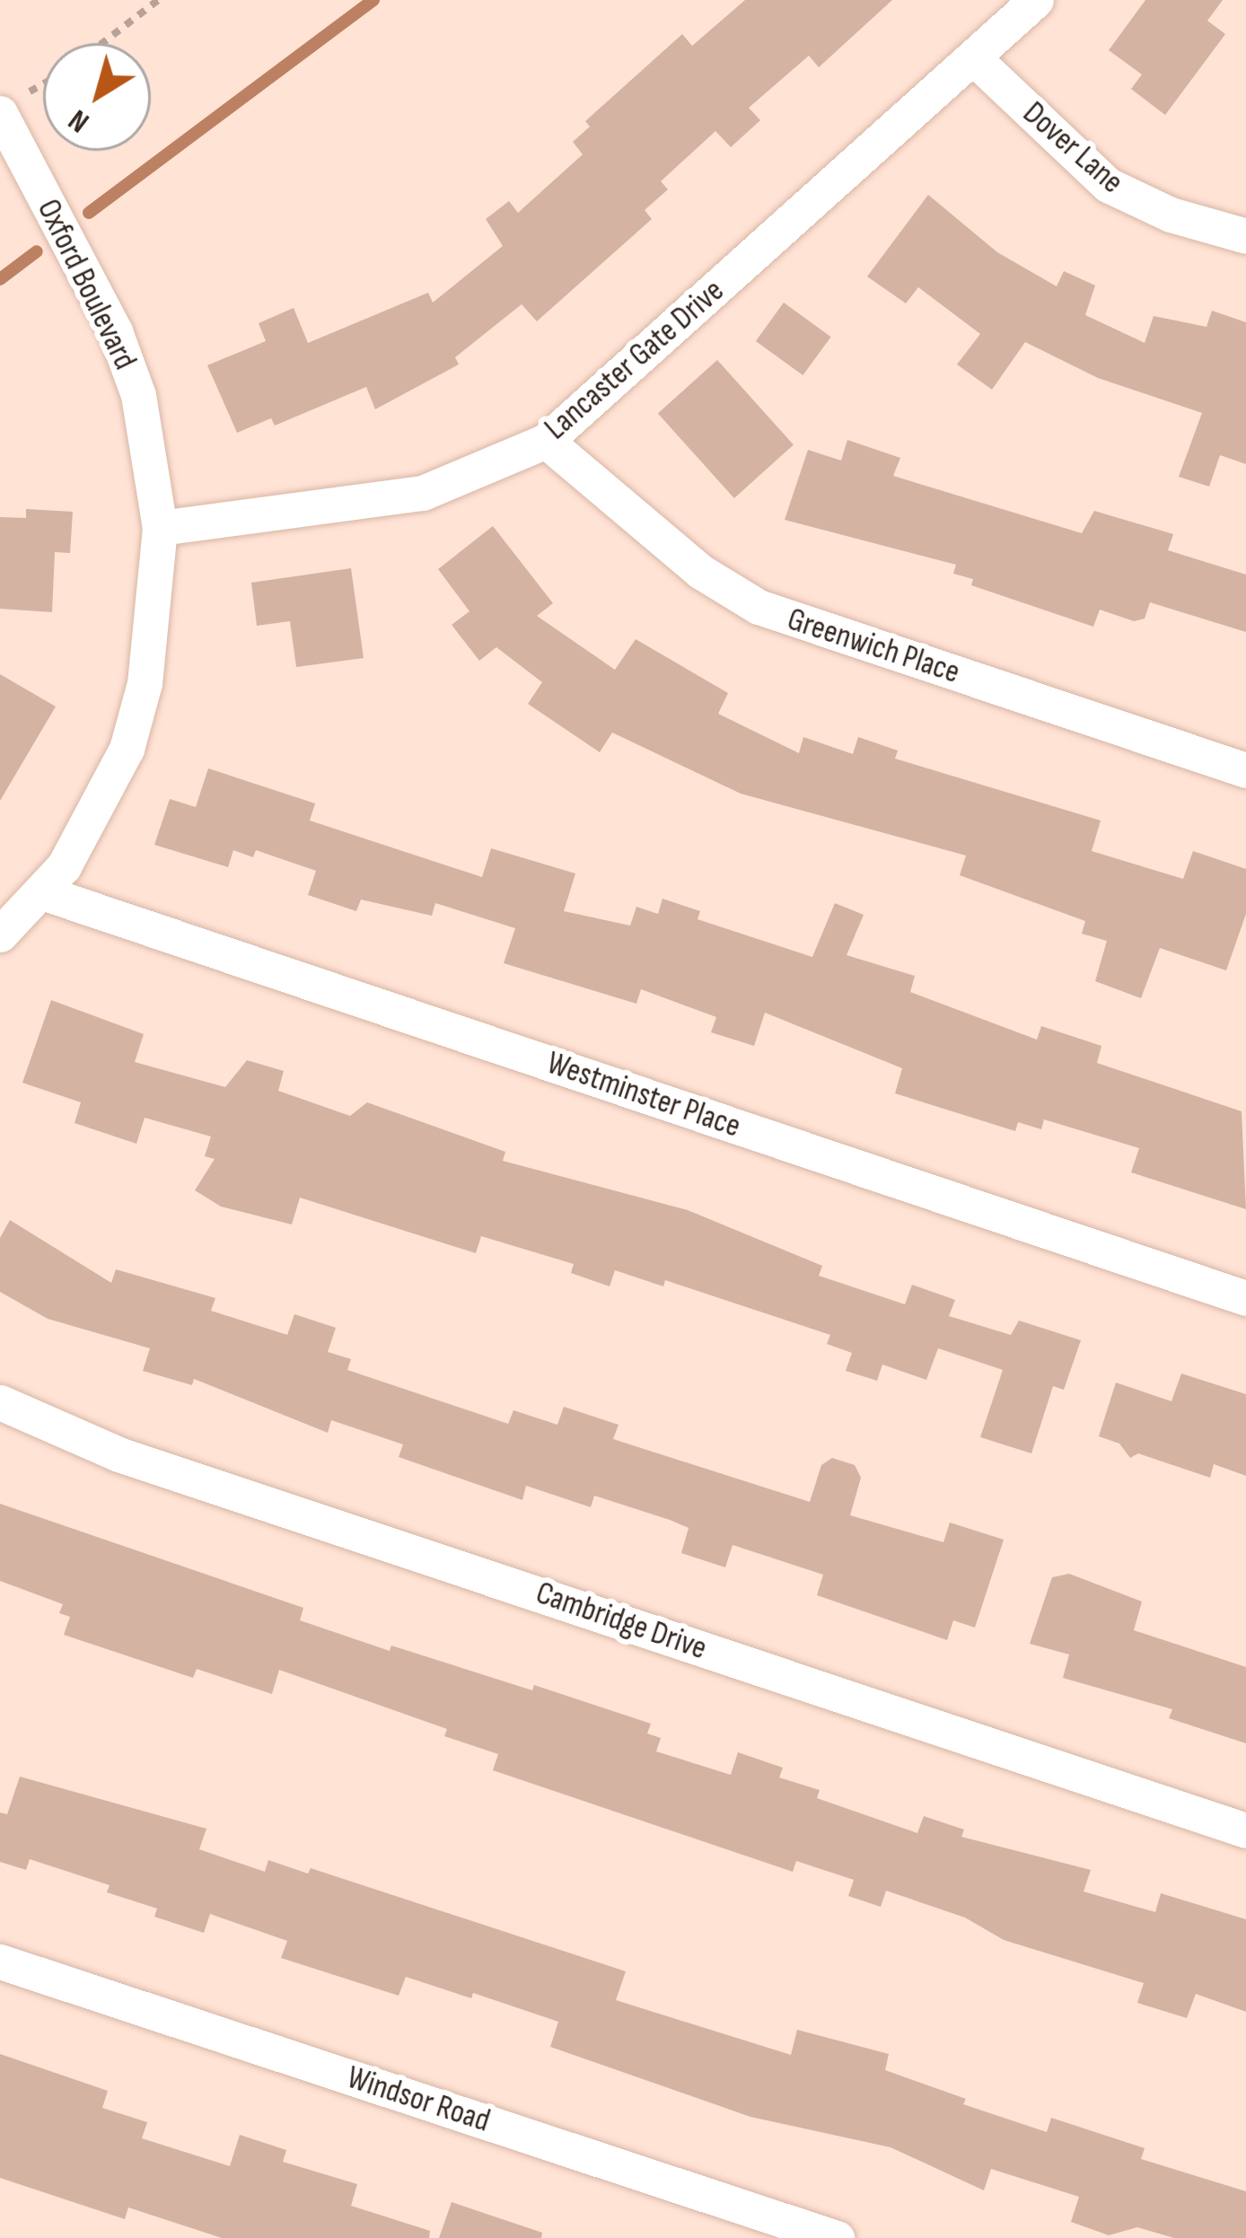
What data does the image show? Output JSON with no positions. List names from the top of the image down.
{
  "streets": {
    "street": [
      "Dover Lane",
      "Oxford Boulevard",
      "Lancaster Gate Drive",
      "Greenwich Place",
      "Westminster Place",
      "Cambridge Drive",
      "Windsor Road"
    ]
  },
  "crossings": [
    ["Dover Lane", "Lancaster Gate Drive"],
    ["Oxford Boulevard", "Lancaster Gate Drive"],
    ["Oxford Boulevard", "Westminster Place"],
    ["Lancaster Gate Drive", "Greenwich Place"]
  ],
  "north": "bottom left"
}
